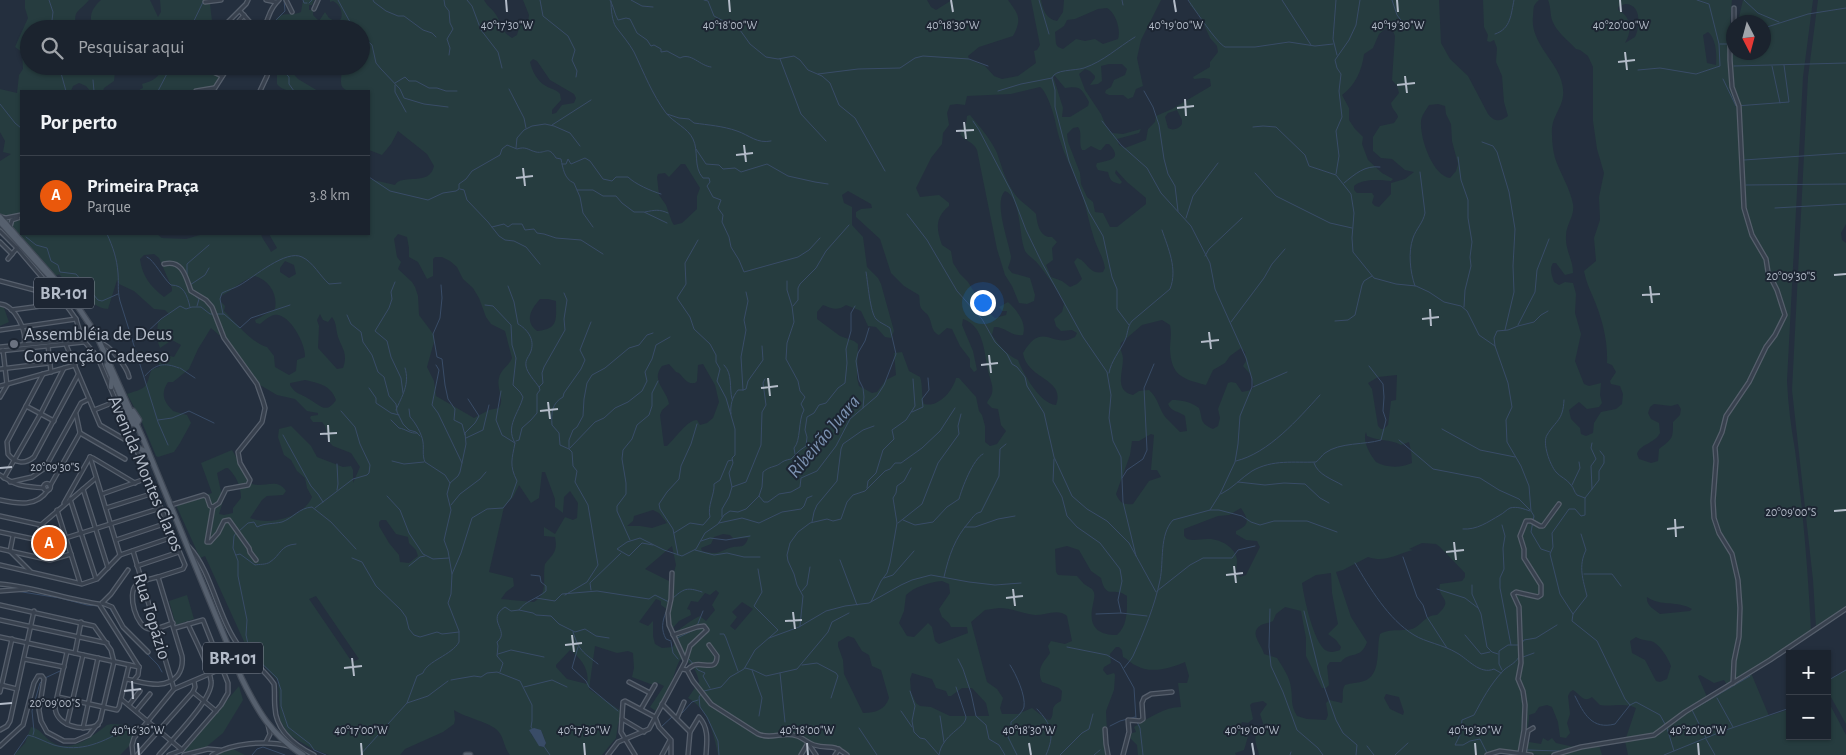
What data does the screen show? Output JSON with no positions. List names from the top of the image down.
{
  "streets": {
    "main road": ["BR-101"],
    "street": ["Avenida Montes Claros", "Rua Topázio"]
  },
  "crossings": [
    ["BR-101", "Avenida Montes Claros"],
    ["Avenida Montes Claros", "Rua Topázio"]
  ],
  "water": ["Ribeirão Juara"],
  "places": ["Assembléia de Deus Convenção Cadeeso"],
  "north": "bottom",
  "page": {
    "search": "Pesquisar aqui",
    "heading": "Por perto",
    "list": [
      {
        "mark": "A",
        "name": "Primeira Praça",
        "note": "Parque",
        "value": "3.8 km"
      }
    ],
    "pins": "A",
    "map_buttons": ["+", "−"]
  },
  "coordinates": [
    "40°17'30\"W",
    "40°18'00\"W",
    "40°18'30\"W",
    "40°19'00\"W",
    "40°19'30\"W",
    "40°20'00\"W",
    "20°09'30\"S",
    "20°09'00\"S",
    "40°16'30\"W",
    "40°17'00\"W"
  ]
}
